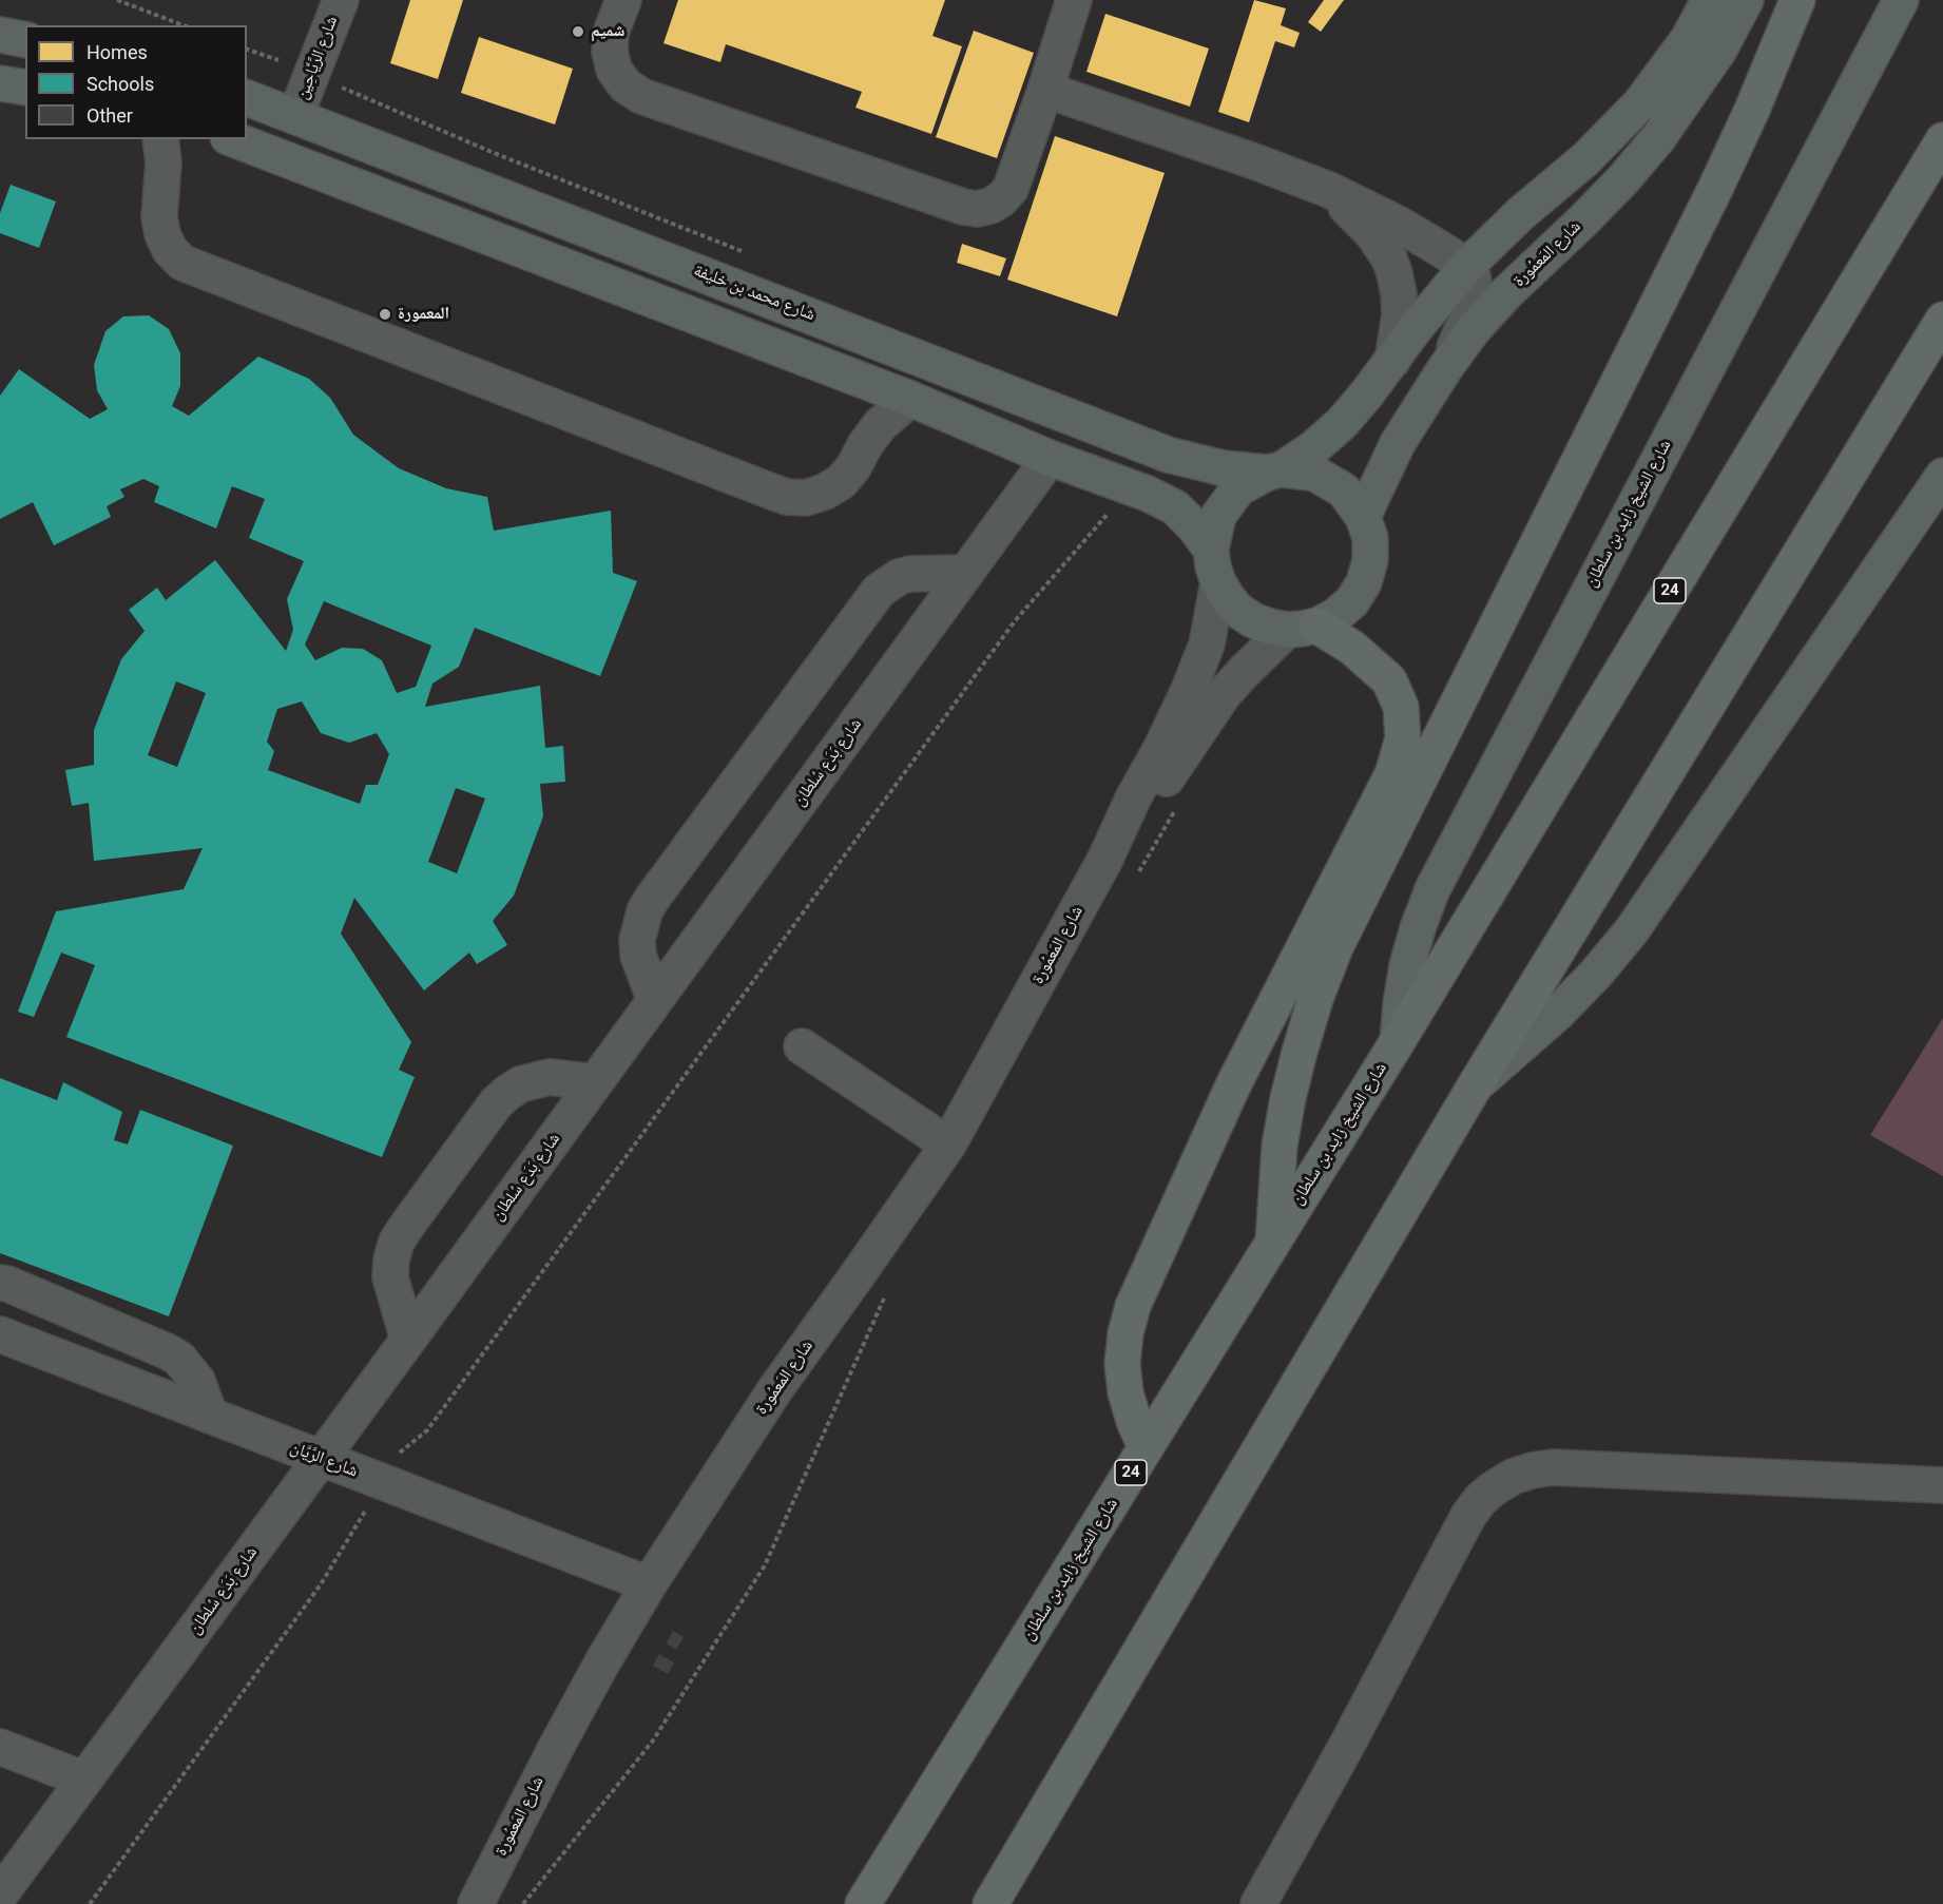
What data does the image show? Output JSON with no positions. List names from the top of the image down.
{
  "streets": {
    "highway": ["شارع الشيخ زايد بن سلطان", "24"],
    "main road": ["شارع المَعمُورة", "شارع محمد بن خليفة"],
    "street": ["شارع الرَّيَّاحِين", "شارع بَدَع سُلطان", "شارع الرَّيَّان"]
  },
  "crossings": [
    ["شارع الرَّيَّاحِين", "شارع محمد بن خليفة"],
    ["شارع المَعمُورة", "شارع محمد بن خليفة"],
    ["شارع المَعمُورة", "شارع الرَّيَّان"],
    ["شارع بَدَع سُلطان", "شارع الرَّيَّان"]
  ],
  "places": ["شميم", "المعمورة"],
  "legend": ["Homes", "Schools", "Other"]
}
